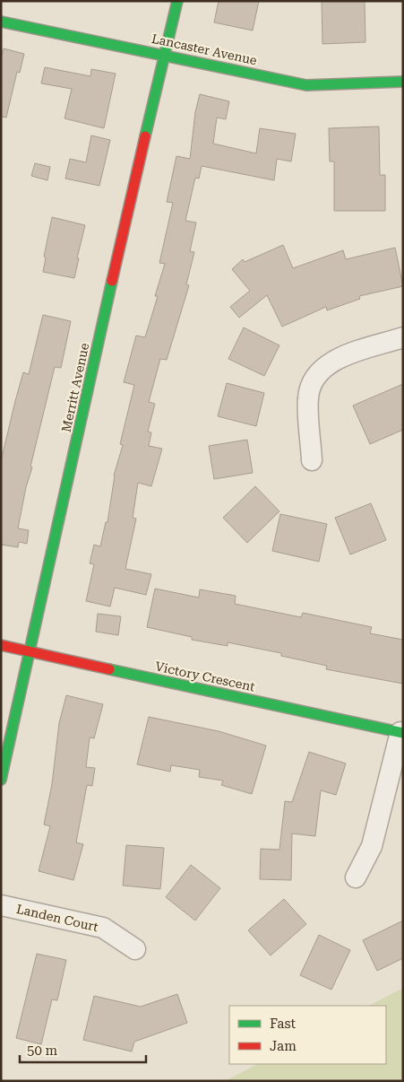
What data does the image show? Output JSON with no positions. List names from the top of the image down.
{
  "streets": {
    "street": [
      "Lancaster Avenue",
      "Merritt Avenue",
      "Victory Crescent",
      "Landen Court"
    ]
  },
  "crossings": [
    ["Lancaster Avenue", "Merritt Avenue"],
    ["Merritt Avenue", "Victory Crescent"]
  ],
  "legend": ["Fast", "Jam"],
  "scale_bar": "50 m"
}
